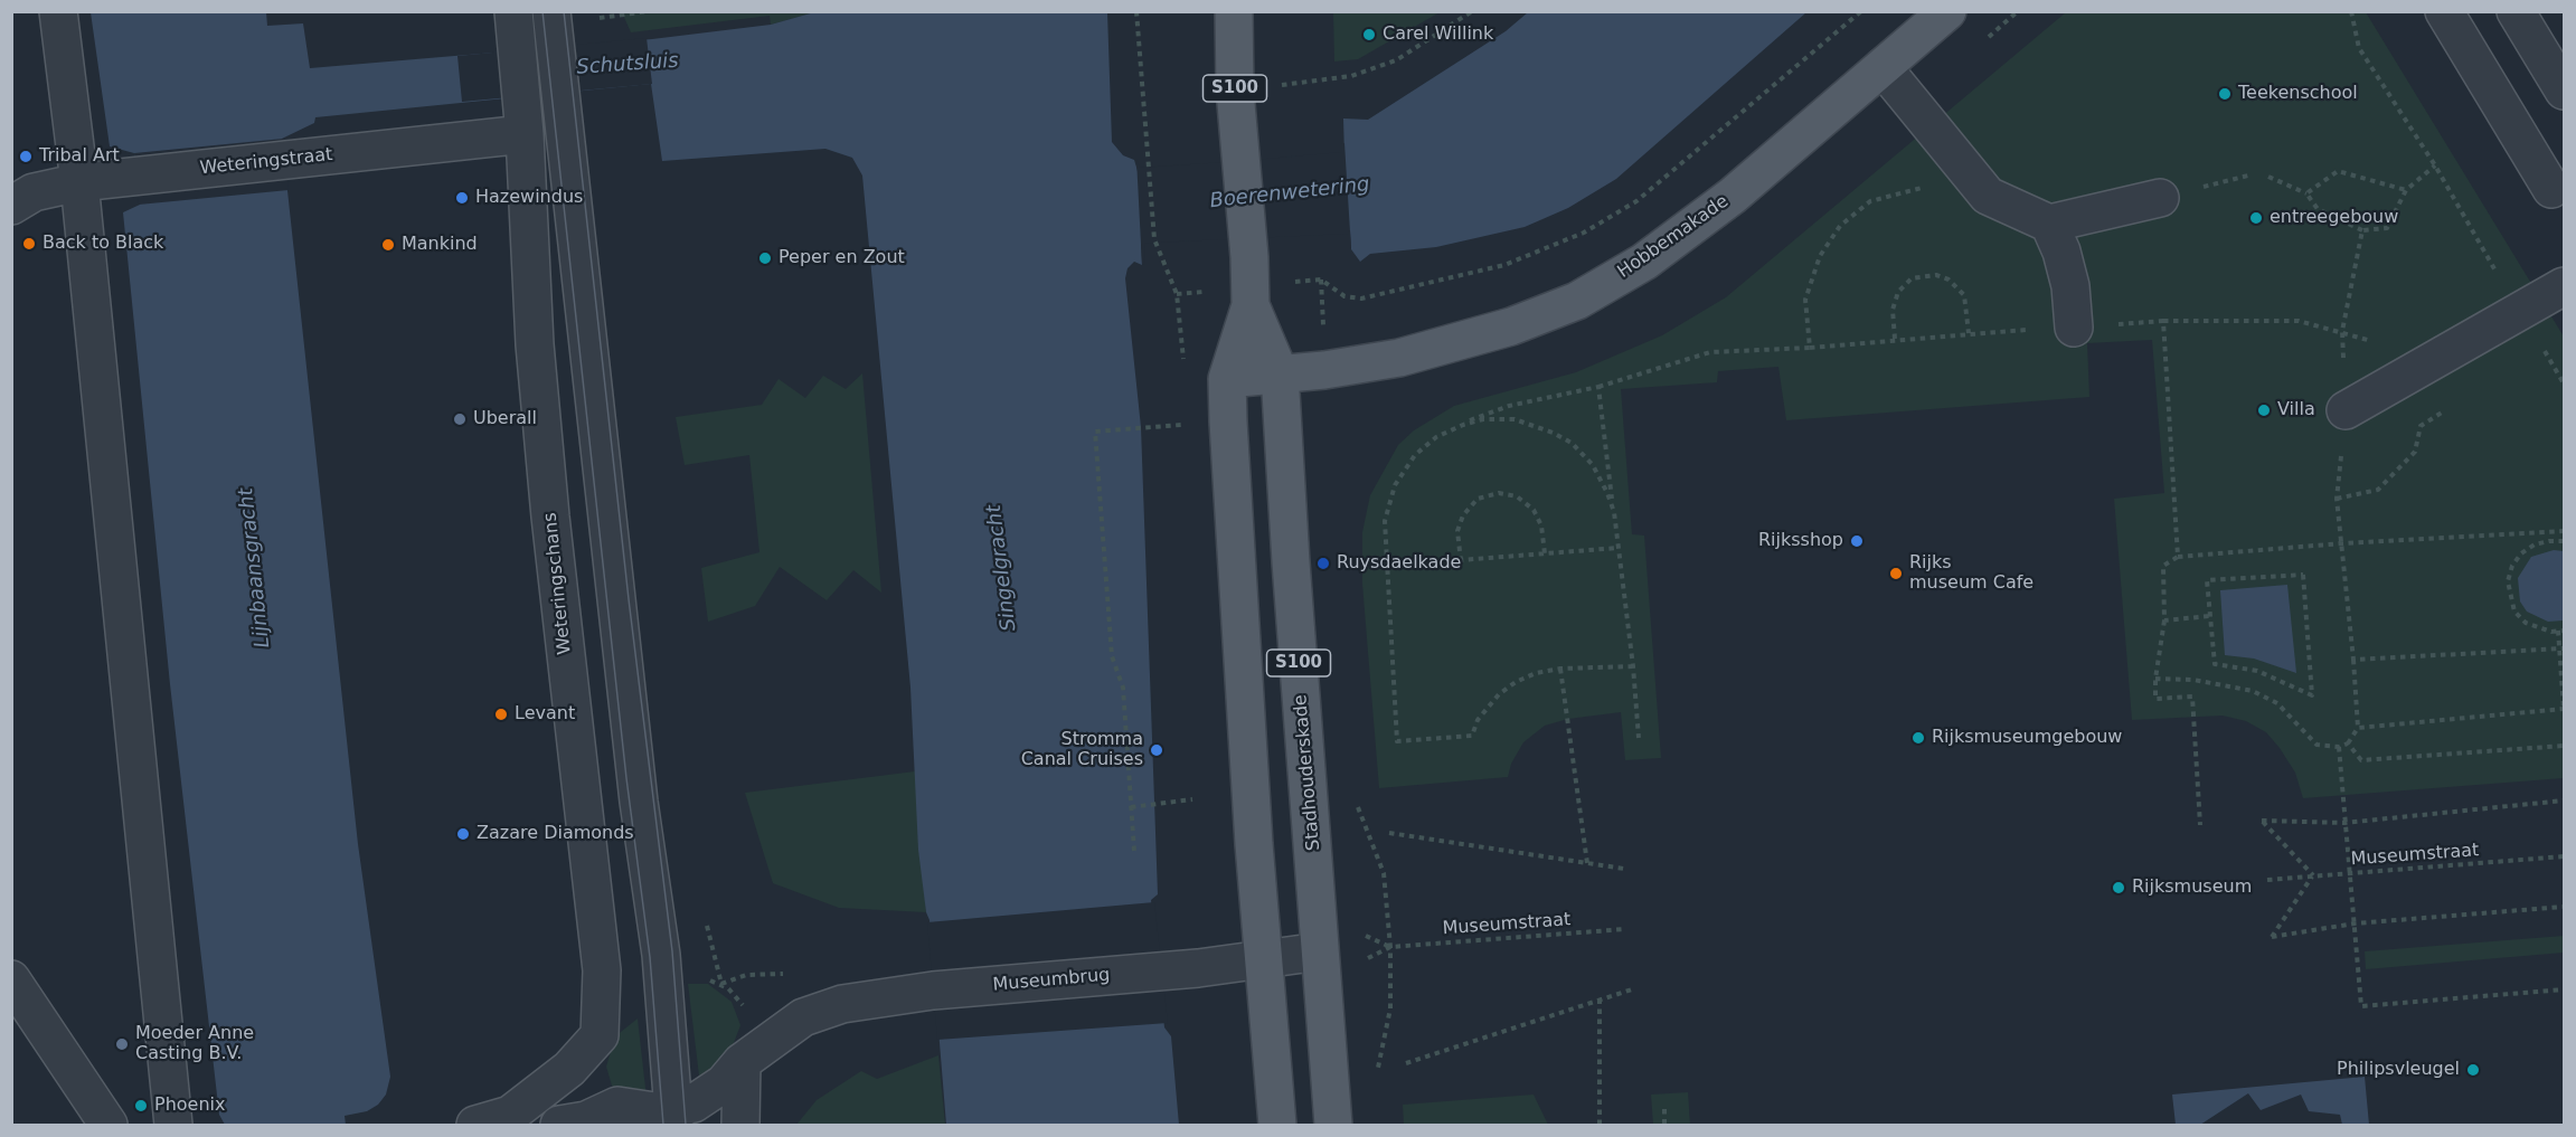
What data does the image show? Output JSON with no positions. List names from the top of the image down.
{
  "streets": {
    "main road": ["S100", "Hobbemakade", "Stadhouderskade"],
    "street": ["Weteringstraat", "Weteringschans", "Museumbrug"],
    "path": ["Museumstraat"]
  },
  "crossings": [
    ["Weteringstraat", "Weteringschans"],
    ["Hobbemakade", "Stadhouderskade"],
    ["Stadhouderskade", "Museumbrug"]
  ],
  "water": [
    "Schutsluis",
    "Boerenwetering",
    "Lijnbaansgracht",
    "Singelgracht"
  ],
  "places": [
    "Carel Willink",
    "Teekenschool",
    "Tribal Art",
    "Hazewindus",
    "entreegebouw",
    "Back to Black",
    "Mankind",
    "Peper en Zout",
    "Villa",
    "Uberall",
    "Rijksshop",
    "Ruysdaelkade",
    "Rijks museum Cafe",
    "Levant",
    "Rijksmuseumgebouw",
    "Stromma Canal Cruises",
    "Zazare Diamonds",
    "Rijksmuseum",
    "Moeder Anne Casting B.V.",
    "Philipsvleugel",
    "Phoenix"
  ]
}
